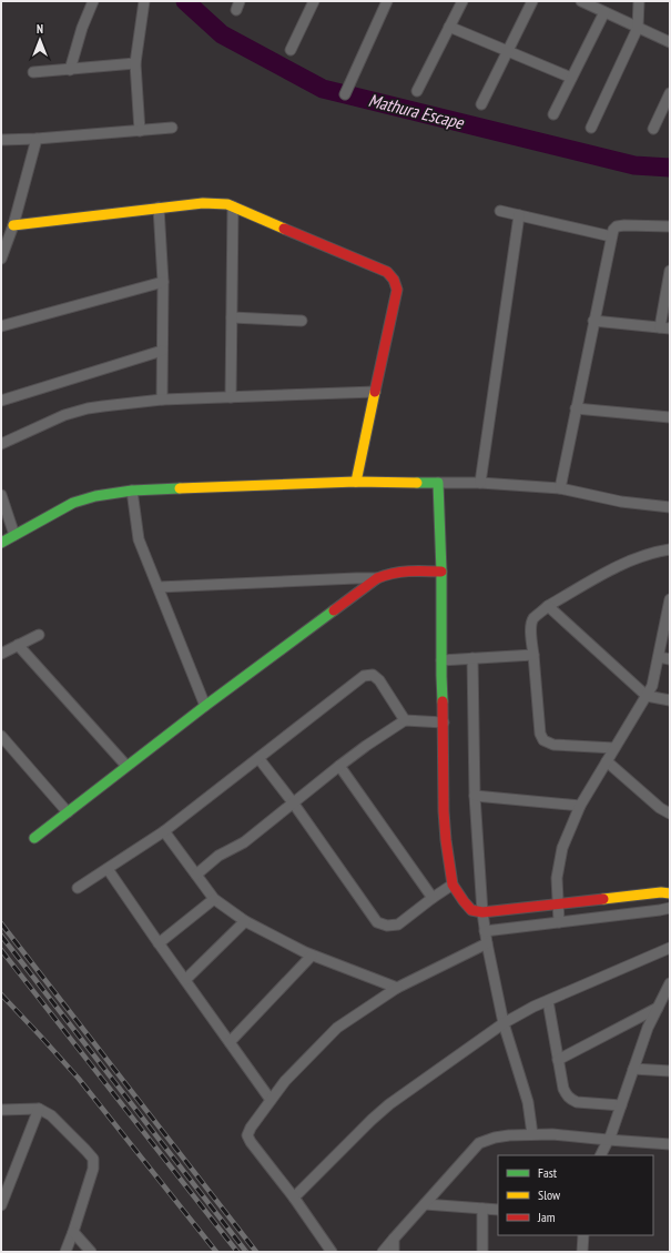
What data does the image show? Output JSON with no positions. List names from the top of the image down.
{
  "water": ["Mathura Escape"],
  "legend": ["Fast", "Slow", "Jam"],
  "north": "top"
}
